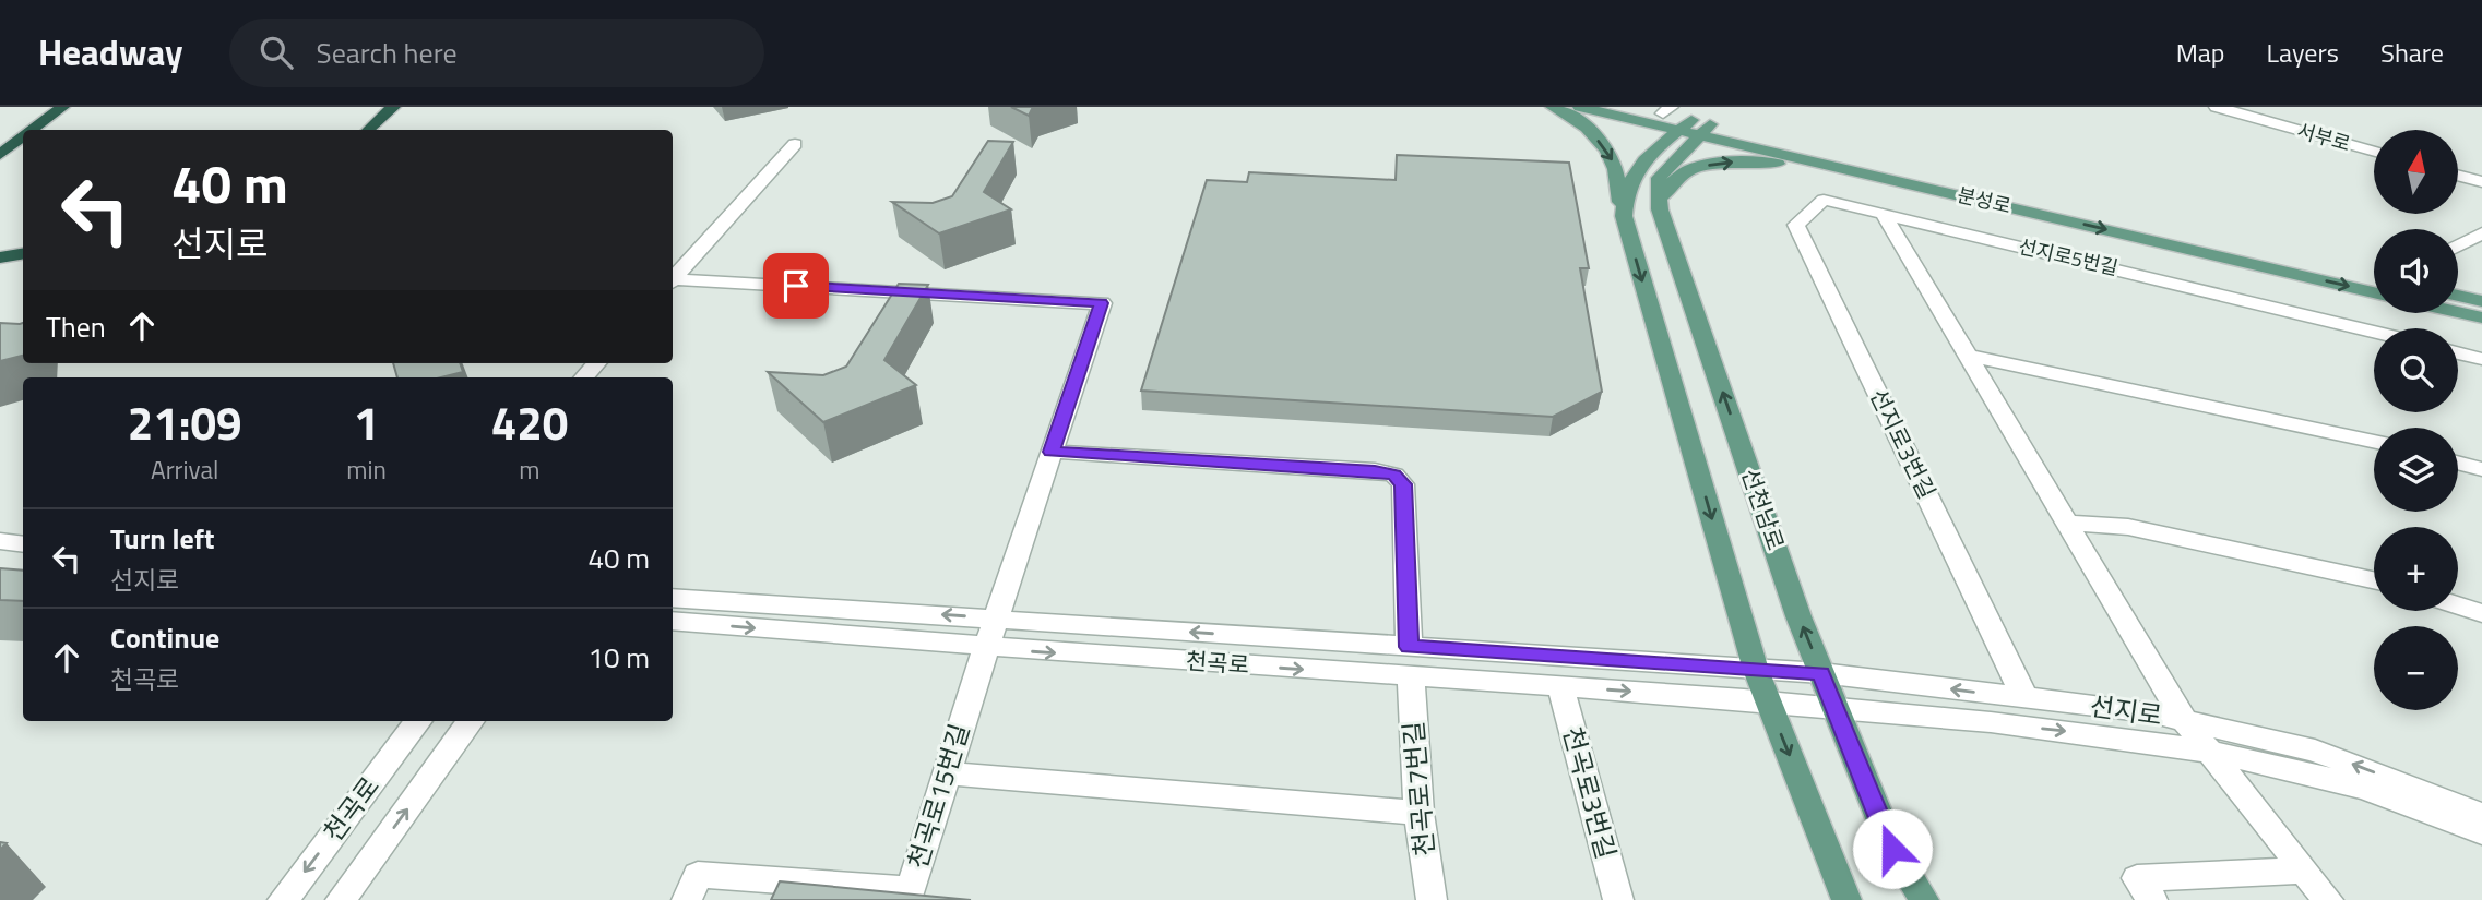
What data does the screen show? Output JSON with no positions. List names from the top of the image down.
{
  "streets": {
    "main road": ["분성로", "선천남로"],
    "street": [
      "서부로",
      "선지로5번길",
      "선지로3번길",
      "천곡로",
      "선지로",
      "천곡로7번길",
      "천곡로3번길",
      "천곡로15번길"
    ]
  },
  "crossings": [
    ["선지로5번길", "선지로3번길"],
    ["선지로3번길", "선지로"],
    ["선천남로", "선지로"],
    ["천곡로", "선지로"],
    ["천곡로", "천곡로7번길"],
    ["천곡로", "천곡로3번길"],
    ["천곡로", "천곡로15번길"]
  ],
  "north": "top",
  "page": {
    "header": "Headway",
    "search": "Search here",
    "nav": ["Map", "Layers", "Share"],
    "map_buttons": ["+", "−"],
    "turn": ["40 m", "선지로"],
    "then": "Then",
    "eta": [
      "21:09",
      "Arrival",
      "1",
      "min",
      "420",
      "m"
    ],
    "list": [
      {
        "name": "Turn left",
        "note": "선지로",
        "value": "40 m"
      },
      {
        "name": "Continue",
        "note": "천곡로",
        "value": "10 m"
      }
    ]
  }
}
